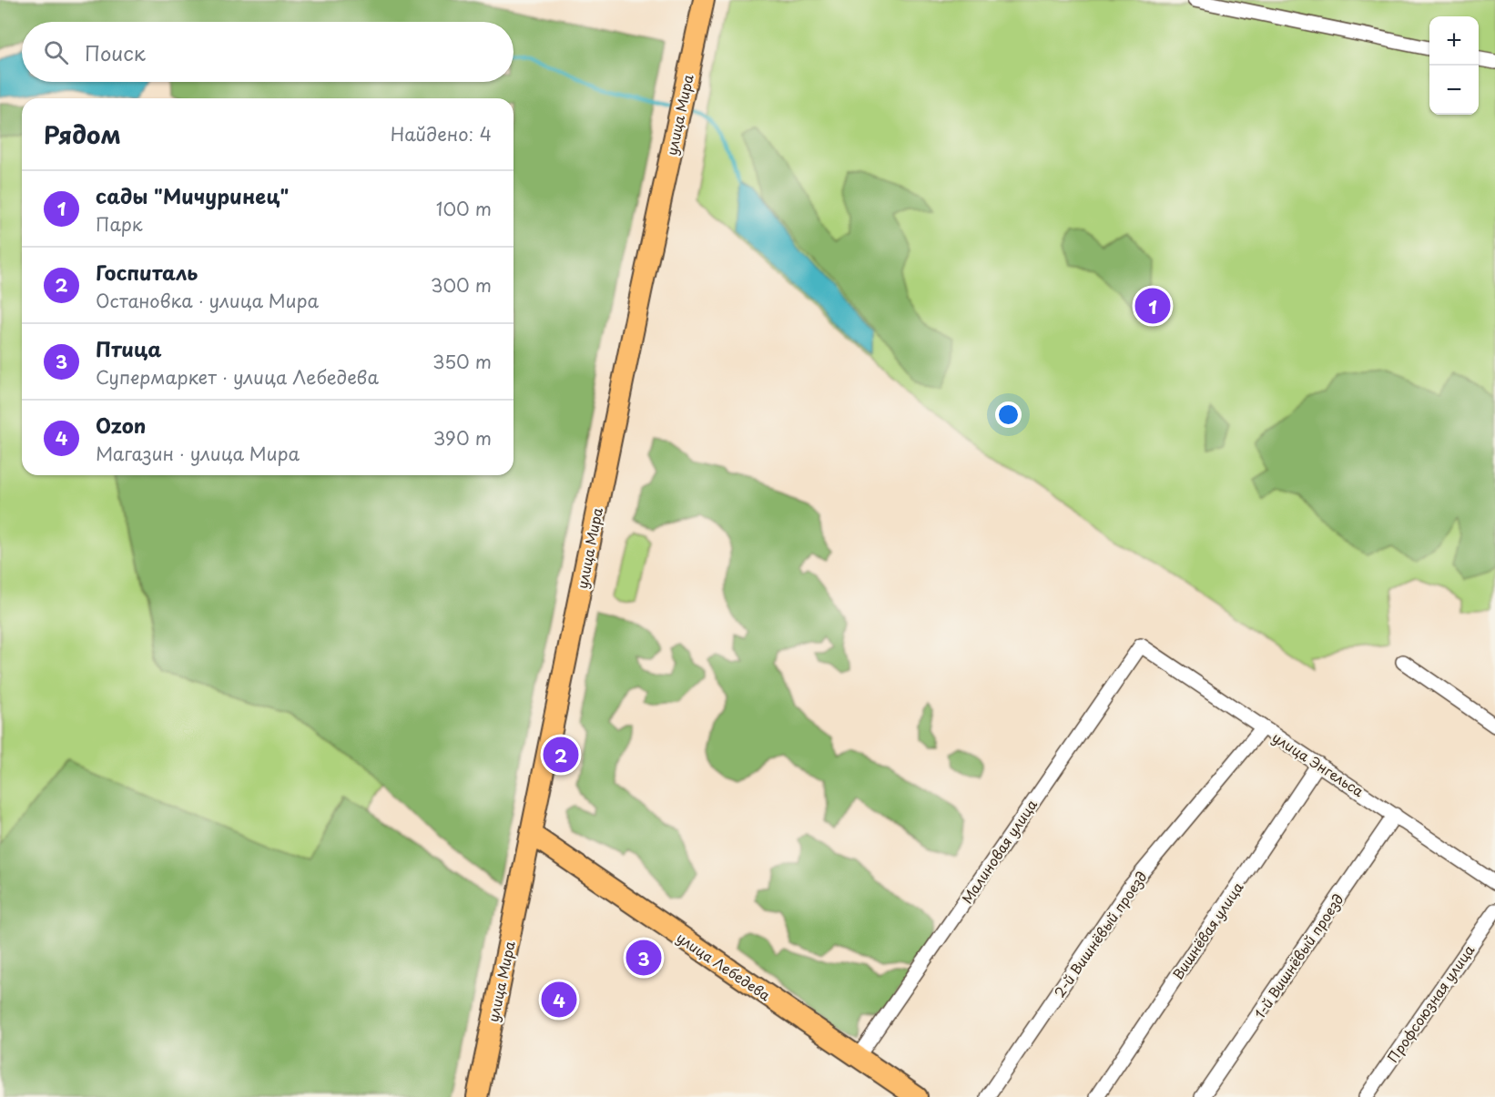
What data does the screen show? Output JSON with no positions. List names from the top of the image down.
{
  "streets": {
    "main road": ["улица Мира", "улица Лебедева"],
    "street": [
      "улица Энгельса",
      "Малиновая улица",
      "Вишнёвая улица",
      "2-й Вишнёвый проезд",
      "1-й Вишнёвый проезд",
      "Профсоюзная улица"
    ]
  },
  "crossings": [
    ["улица Мира", "улица Лебедева"],
    ["улица Энгельса", "Малиновая улица"],
    ["улица Энгельса", "Вишнёвая улица"],
    ["улица Энгельса", "2-й Вишнёвый проезд"],
    ["улица Энгельса", "1-й Вишнёвый проезд"],
    ["Малиновая улица", "улица Лебедева"]
  ],
  "page": {
    "map_buttons": ["+", "−"],
    "search": "Поиск",
    "heading": ["Рядом", "Найдено: 4"],
    "list": [
      {
        "mark": "1",
        "name": "сады \"Мичуринец\"",
        "note": "Парк",
        "value": "100 m"
      },
      {
        "mark": "2",
        "name": "Госпиталь",
        "note": "Остановка · улица Мира",
        "value": "300 m"
      },
      {
        "mark": "3",
        "name": "Птица",
        "note": "Супермаркет · улица Лебедева",
        "value": "350 m"
      },
      {
        "mark": "4",
        "name": "Ozon",
        "note": "Магазин · улица Мира",
        "value": "390 m"
      }
    ],
    "pins": [
      "1",
      "2",
      "3",
      "4"
    ]
  }
}
